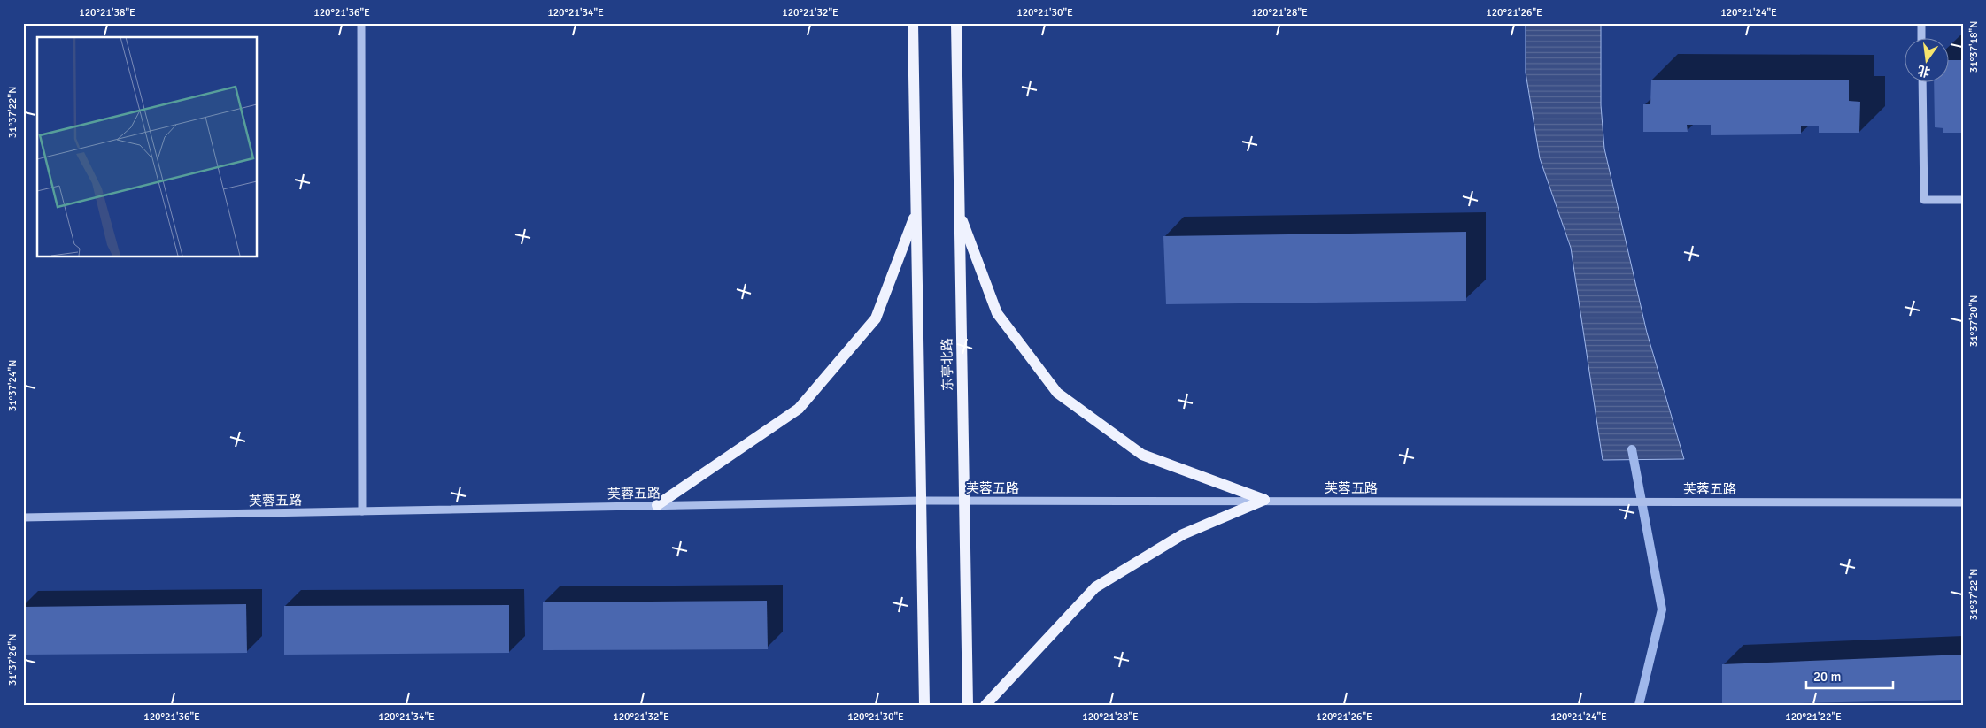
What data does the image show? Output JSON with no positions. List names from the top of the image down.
{
  "streets": {
    "main road": ["东亭北路"],
    "street": ["芙蓉五路"]
  },
  "crossings": [
    ["东亭北路", "芙蓉五路"]
  ],
  "scale_bar": "20 m",
  "north": "bottom",
  "coordinates": [
    "120°21'38\"E",
    "120°21'36\"E",
    "120°21'34\"E",
    "120°21'32\"E",
    "120°21'30\"E",
    "120°21'28\"E",
    "120°21'26\"E",
    "120°21'24\"E",
    "31°37'18\"N",
    "31°37'22\"N",
    "31°37'20\"N",
    "31°37'24\"N",
    "31°37'26\"N",
    "120°21'22\"E"
  ]
}
